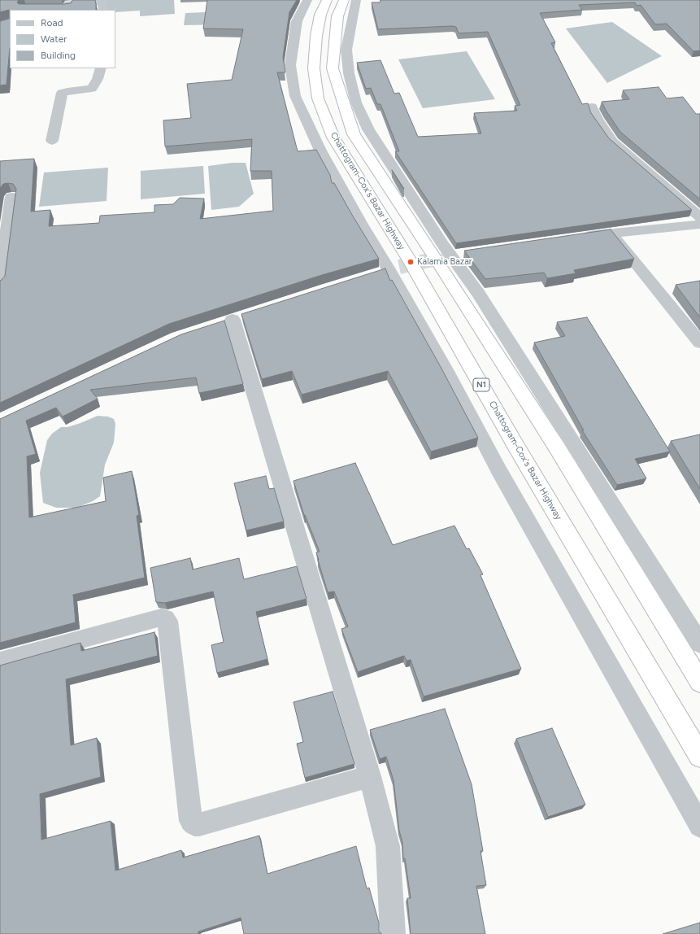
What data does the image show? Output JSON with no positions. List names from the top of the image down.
{
  "streets": {
    "highway": ["Chattogram-Cox's Bazar Highway", "N1"]
  },
  "places": ["Kalamia Bazar"],
  "legend": ["Road", "Water", "Building"]
}
